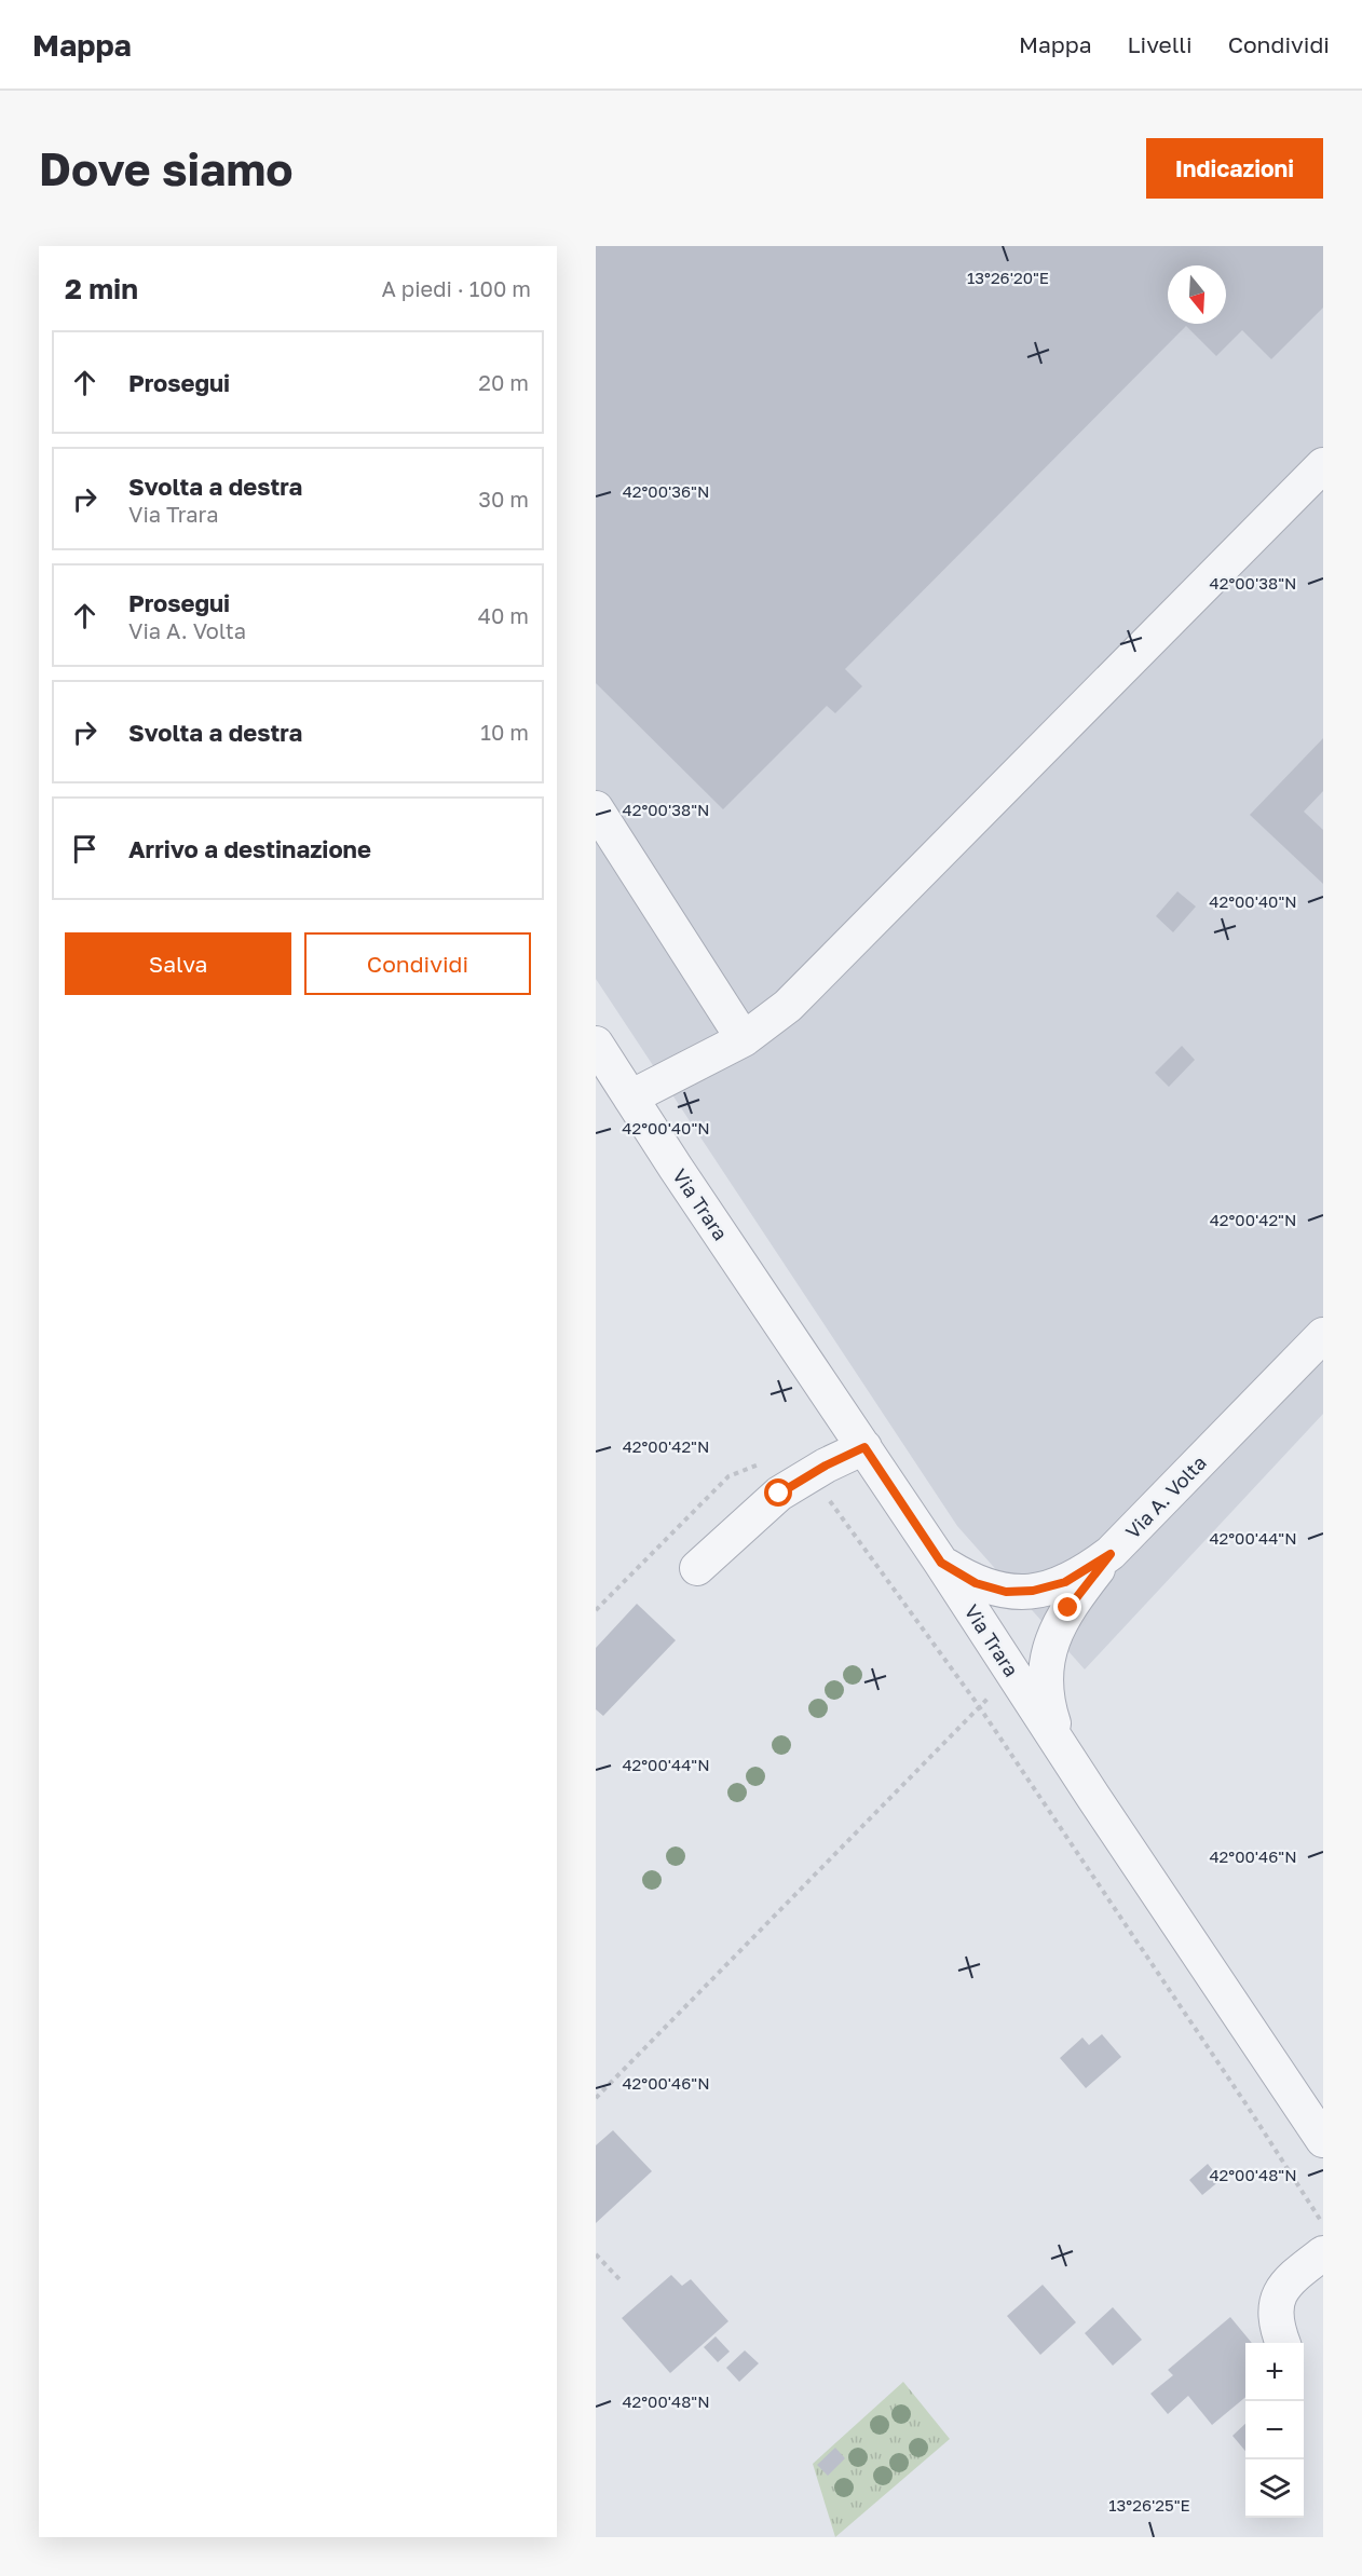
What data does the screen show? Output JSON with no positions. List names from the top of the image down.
{
  "streets": {
    "street": ["Via Trara", "Via A. Volta"]
  },
  "crossings": [
    ["Via Trara", "Via A. Volta"]
  ],
  "north": "bottom",
  "page": {
    "header": "Mappa",
    "nav": ["Mappa", "Livelli", "Condividi"],
    "buttons": [
      "Indicazioni",
      ["Salva", "Condividi"]
    ],
    "title": "Dove siamo",
    "heading": ["2 min", "A piedi · 100 m"],
    "list": [
      ["Prosegui", "20 m"],
      ["Svolta a destra", "Via Trara", "30 m"],
      ["Prosegui", "Via A. Volta", "40 m"],
      ["Svolta a destra", "10 m"],
      "Arrivo a destinazione"
    ],
    "map_buttons": ["+", "−"]
  },
  "coordinates": [
    "13°26'20\"E",
    "42°00'36\"N",
    "42°00'38\"N",
    "42°00'40\"N",
    "42°00'42\"N",
    "42°00'44\"N",
    "42°00'46\"N",
    "42°00'48\"N",
    "13°26'25\"E"
  ]
}
